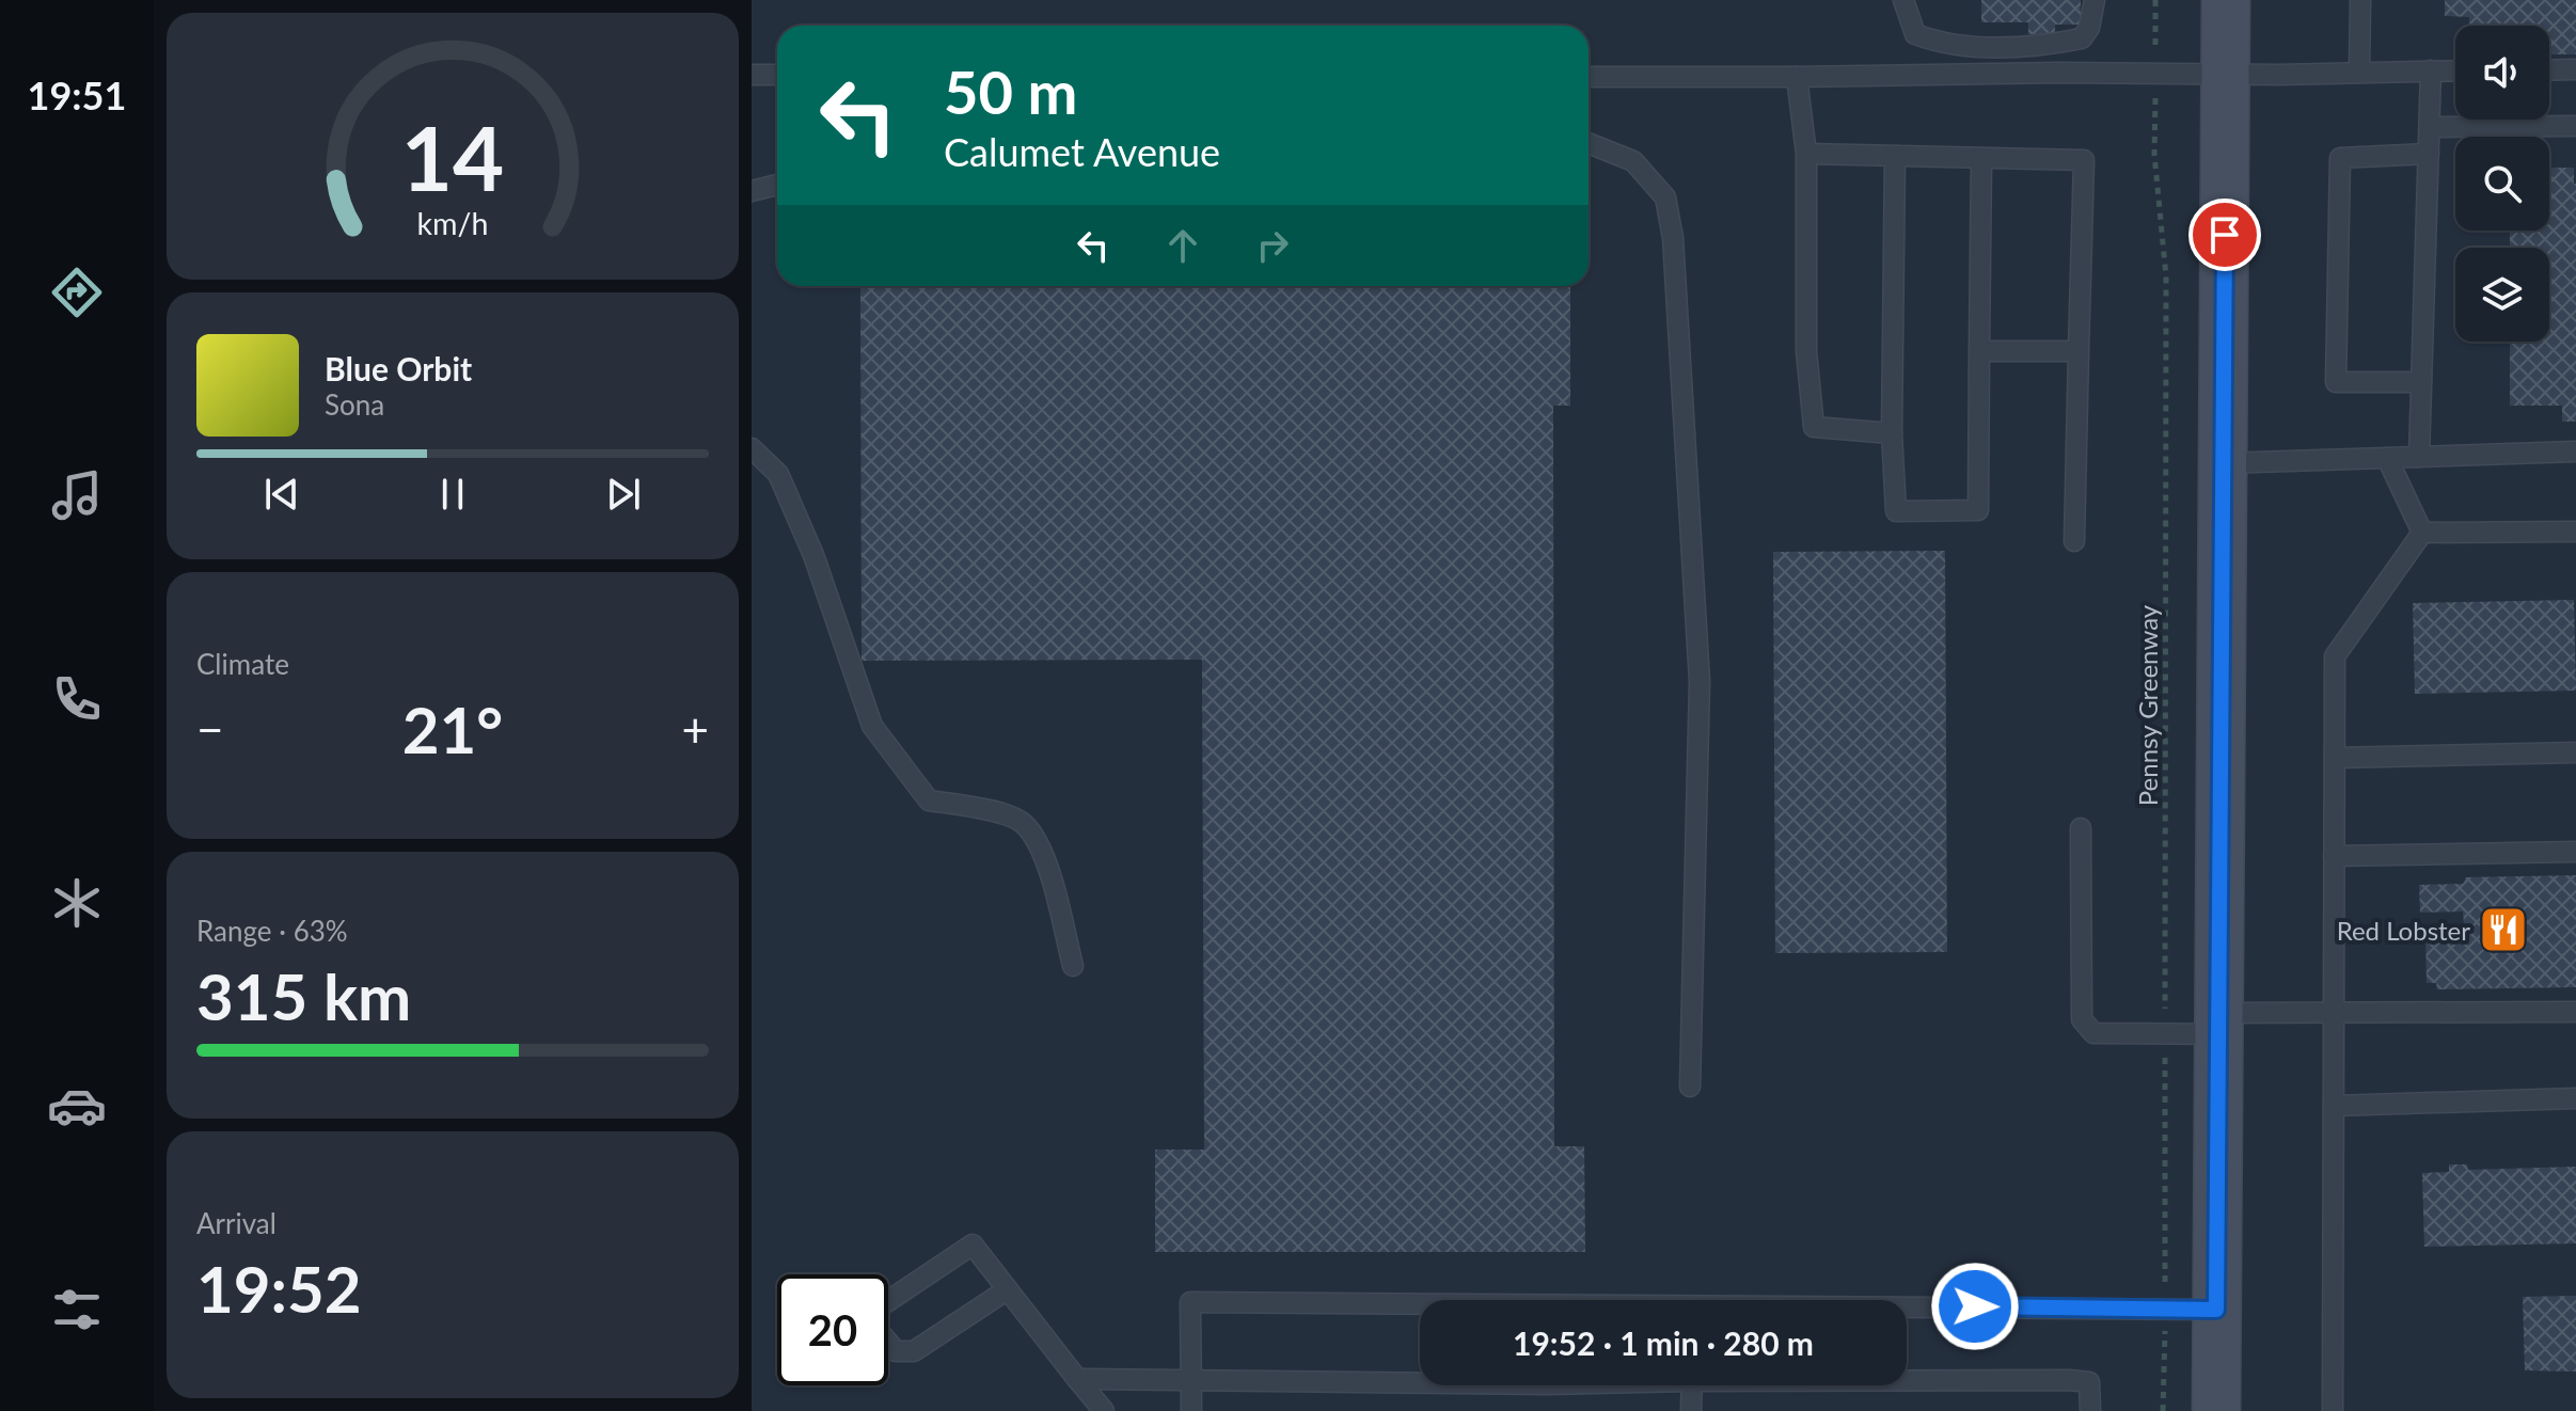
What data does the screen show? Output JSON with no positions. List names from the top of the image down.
{
  "streets": {
    "path": ["Pennsy Greenway"]
  },
  "places": {
    "restaurant": ["Red Lobster"]
  },
  "page": {
    "tabs": "19:51",
    "turn": ["50 m", "Calumet Avenue"],
    "song": ["Blue Orbit", "Sona"],
    "tile": [
      "Climate",
      ["Range · 63%", "315 km"],
      ["Arrival", "19:52"]
    ],
    "heat": ["−", "21°", "+"],
    "limit": "20",
    "trip": "19:52 · 1 min · 280 m",
    "gauge": ["14", "km/h"]
  }
}
